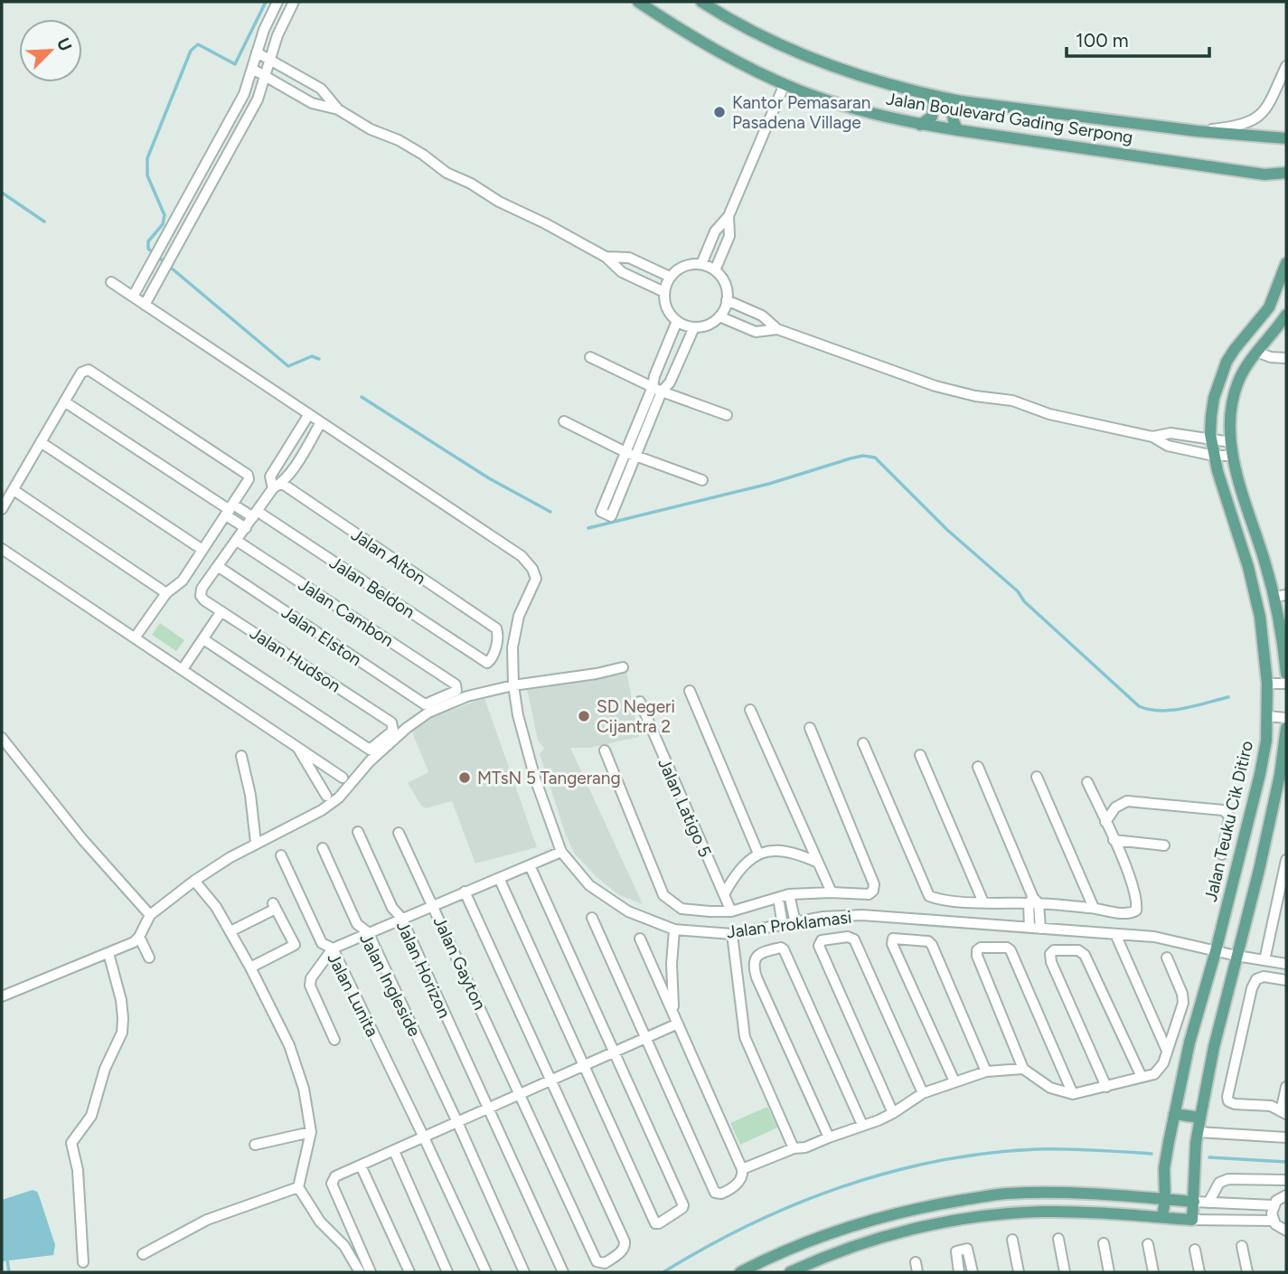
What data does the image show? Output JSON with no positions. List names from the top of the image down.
{
  "streets": {
    "main road": ["Jalan Boulevard Gading Serpong", "Jalan Teuku Cik Ditiro"],
    "street": [
      "Jalan Alton",
      "Jalan Beldon",
      "Jalan Cambon",
      "Jalan Elston",
      "Jalan Hudson",
      "Jalan Latigo 5",
      "Jalan Proklamasi",
      "Jalan Gayton",
      "Jalan Horizon",
      "Jalan Ingleside",
      "Jalan Lunita"
    ]
  },
  "crossings": [
    ["Jalan Alton", "Jalan Beldon"],
    ["Jalan Cambon", "Jalan Elston"],
    ["Jalan Elston", "Jalan Hudson"],
    ["Jalan Teuku Cik Ditiro", "Jalan Proklamasi"]
  ],
  "places": ["Kantor Pemasaran Pasadena Village", "SD Negeri Cijantra 2", "MTsN 5 Tangerang"],
  "scale_bar": "100 m",
  "north": "top right"
}
